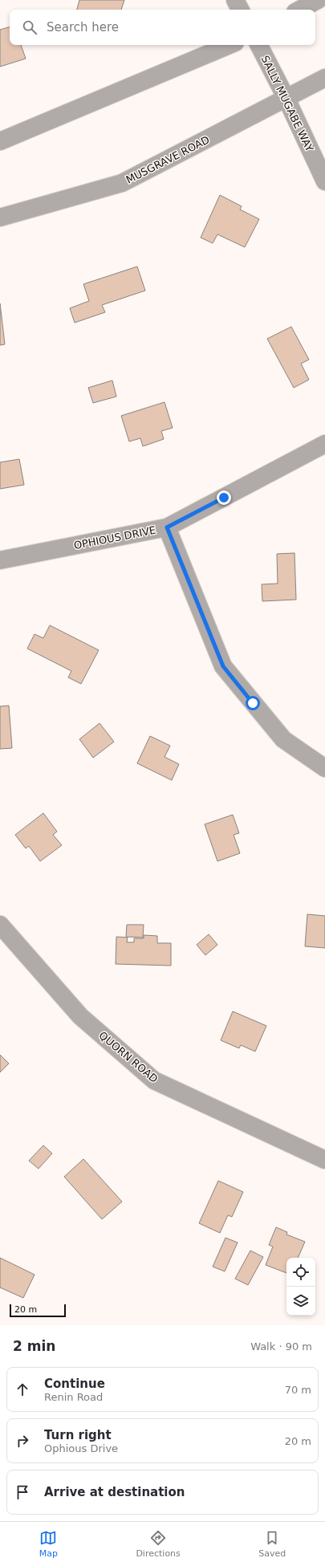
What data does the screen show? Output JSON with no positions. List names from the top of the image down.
{
  "streets": {
    "street": [
      "SALLY MUGABE WAY",
      "MUSGRAVE ROAD",
      "OPHIOUS DRIVE",
      "QUORN ROAD"
    ]
  },
  "crossings": [
    ["SALLY MUGABE WAY", "MUSGRAVE ROAD"]
  ],
  "scale_bar": "20 m",
  "page": {
    "search": "Search here",
    "scale": "20 m",
    "heading": ["2 min", "Walk · 90 m"],
    "list": [
      ["Continue", "Renin Road", "70 m"],
      ["Turn right", "Ophious Drive", "20 m"],
      "Arrive at destination"
    ],
    "nav": ["Map", "Directions", "Saved"]
  }
}
